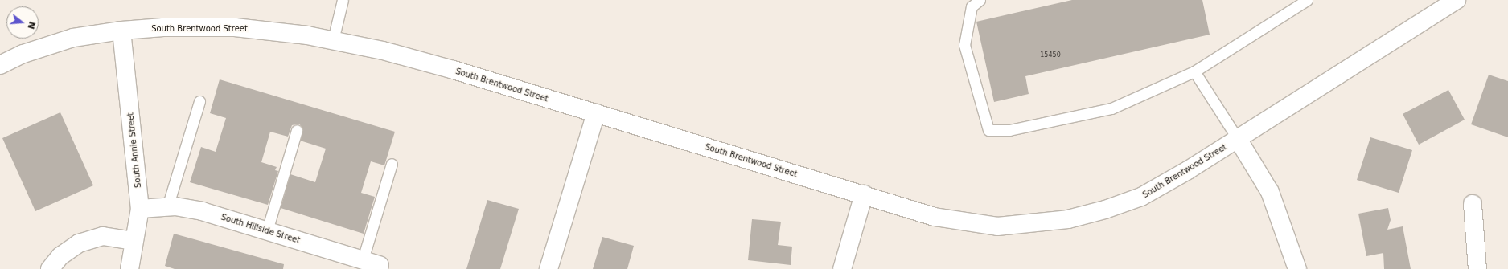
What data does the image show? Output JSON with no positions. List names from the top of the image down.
{
  "streets": {
    "street": ["South Brentwood Street", "South Annie Street", "South Hillside Street"]
  },
  "crossings": [
    ["South Brentwood Street", "South Annie Street"],
    ["South Annie Street", "South Hillside Street"]
  ],
  "house_numbers": ["15450"],
  "north": "right"
}
